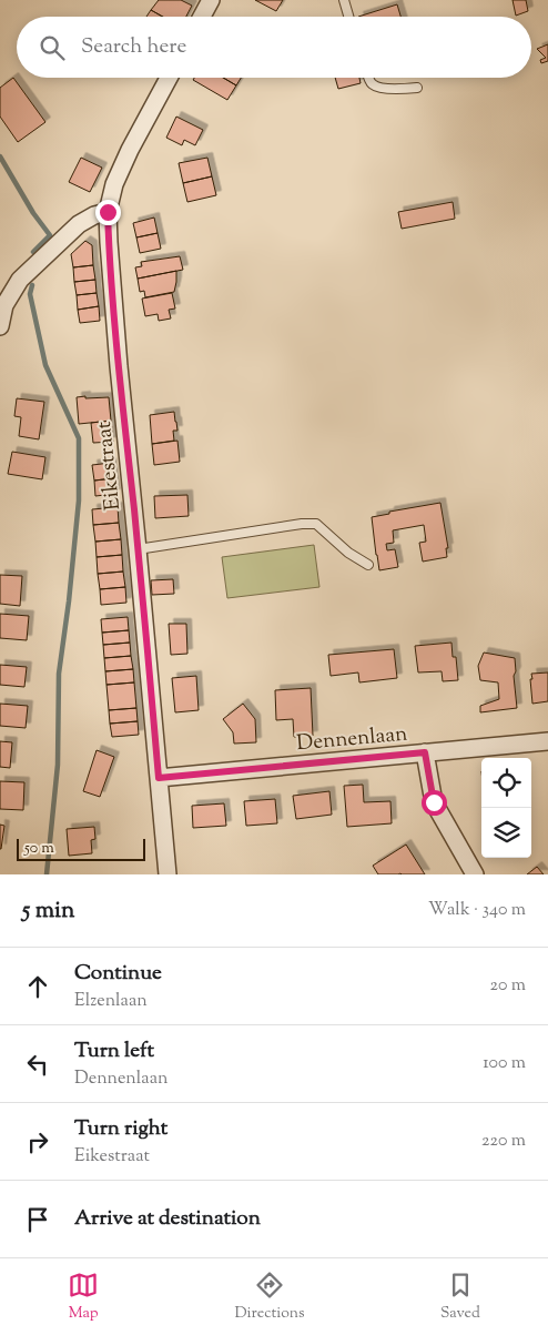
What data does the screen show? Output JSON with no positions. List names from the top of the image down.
{
  "streets": {
    "street": ["Eikestraat", "Dennenlaan"]
  },
  "crossings": [
    ["Eikestraat", "Dennenlaan"]
  ],
  "scale_bar": "50 m",
  "page": {
    "search": "Search here",
    "scale": "50 m",
    "heading": ["5 min", "Walk · 340 m"],
    "list": [
      ["Continue", "Elzenlaan", "20 m"],
      ["Turn left", "Dennenlaan", "100 m"],
      ["Turn right", "Eikestraat", "220 m"],
      "Arrive at destination"
    ],
    "nav": ["Map", "Directions", "Saved"]
  }
}
